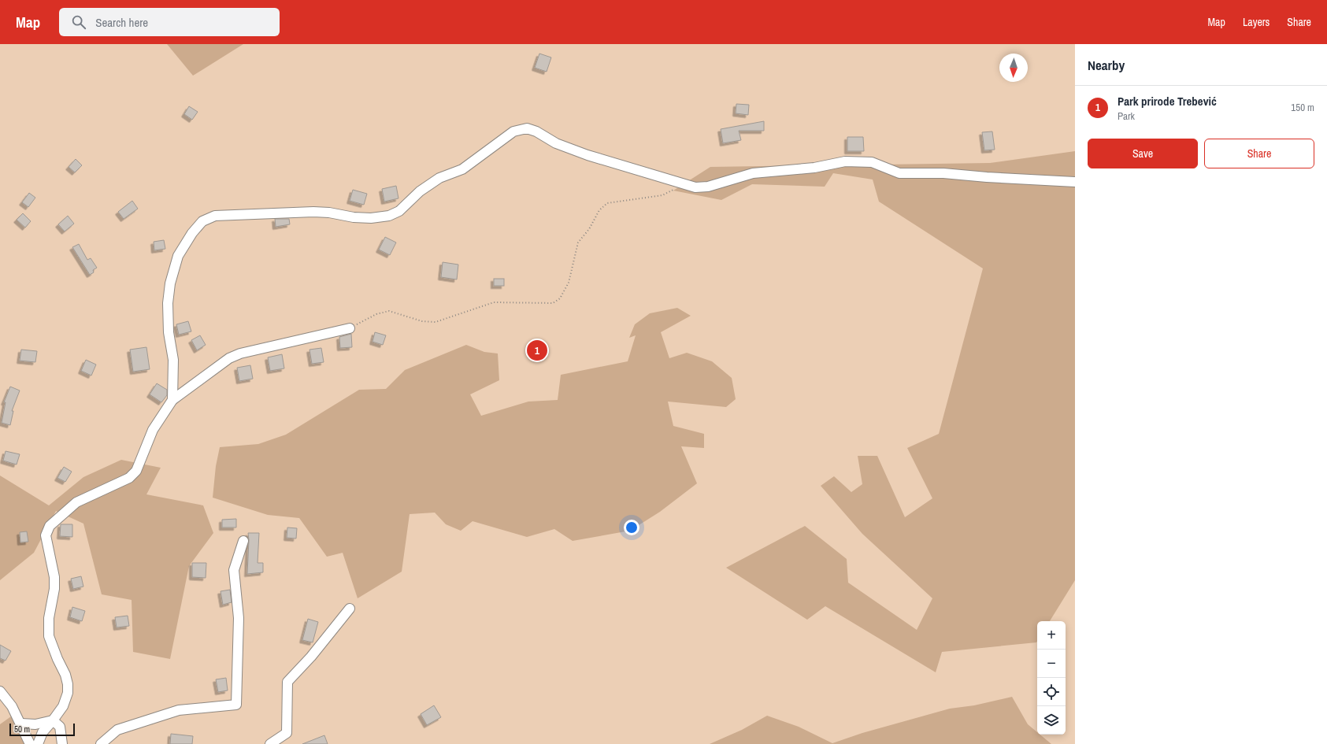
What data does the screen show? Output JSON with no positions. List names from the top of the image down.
{
  "scale_bar": "50 m",
  "north": "bottom",
  "page": {
    "header": "Map",
    "search": "Search here",
    "nav": ["Map", "Layers", "Share"],
    "heading": "Nearby",
    "list": [
      {
        "mark": "1",
        "name": "Park prirode Trebević",
        "note": "Park",
        "value": "150 m"
      }
    ],
    "buttons": ["Save", "Share"],
    "pins": "1",
    "map_buttons": ["+", "−"],
    "scale": "50 m"
  }
}
